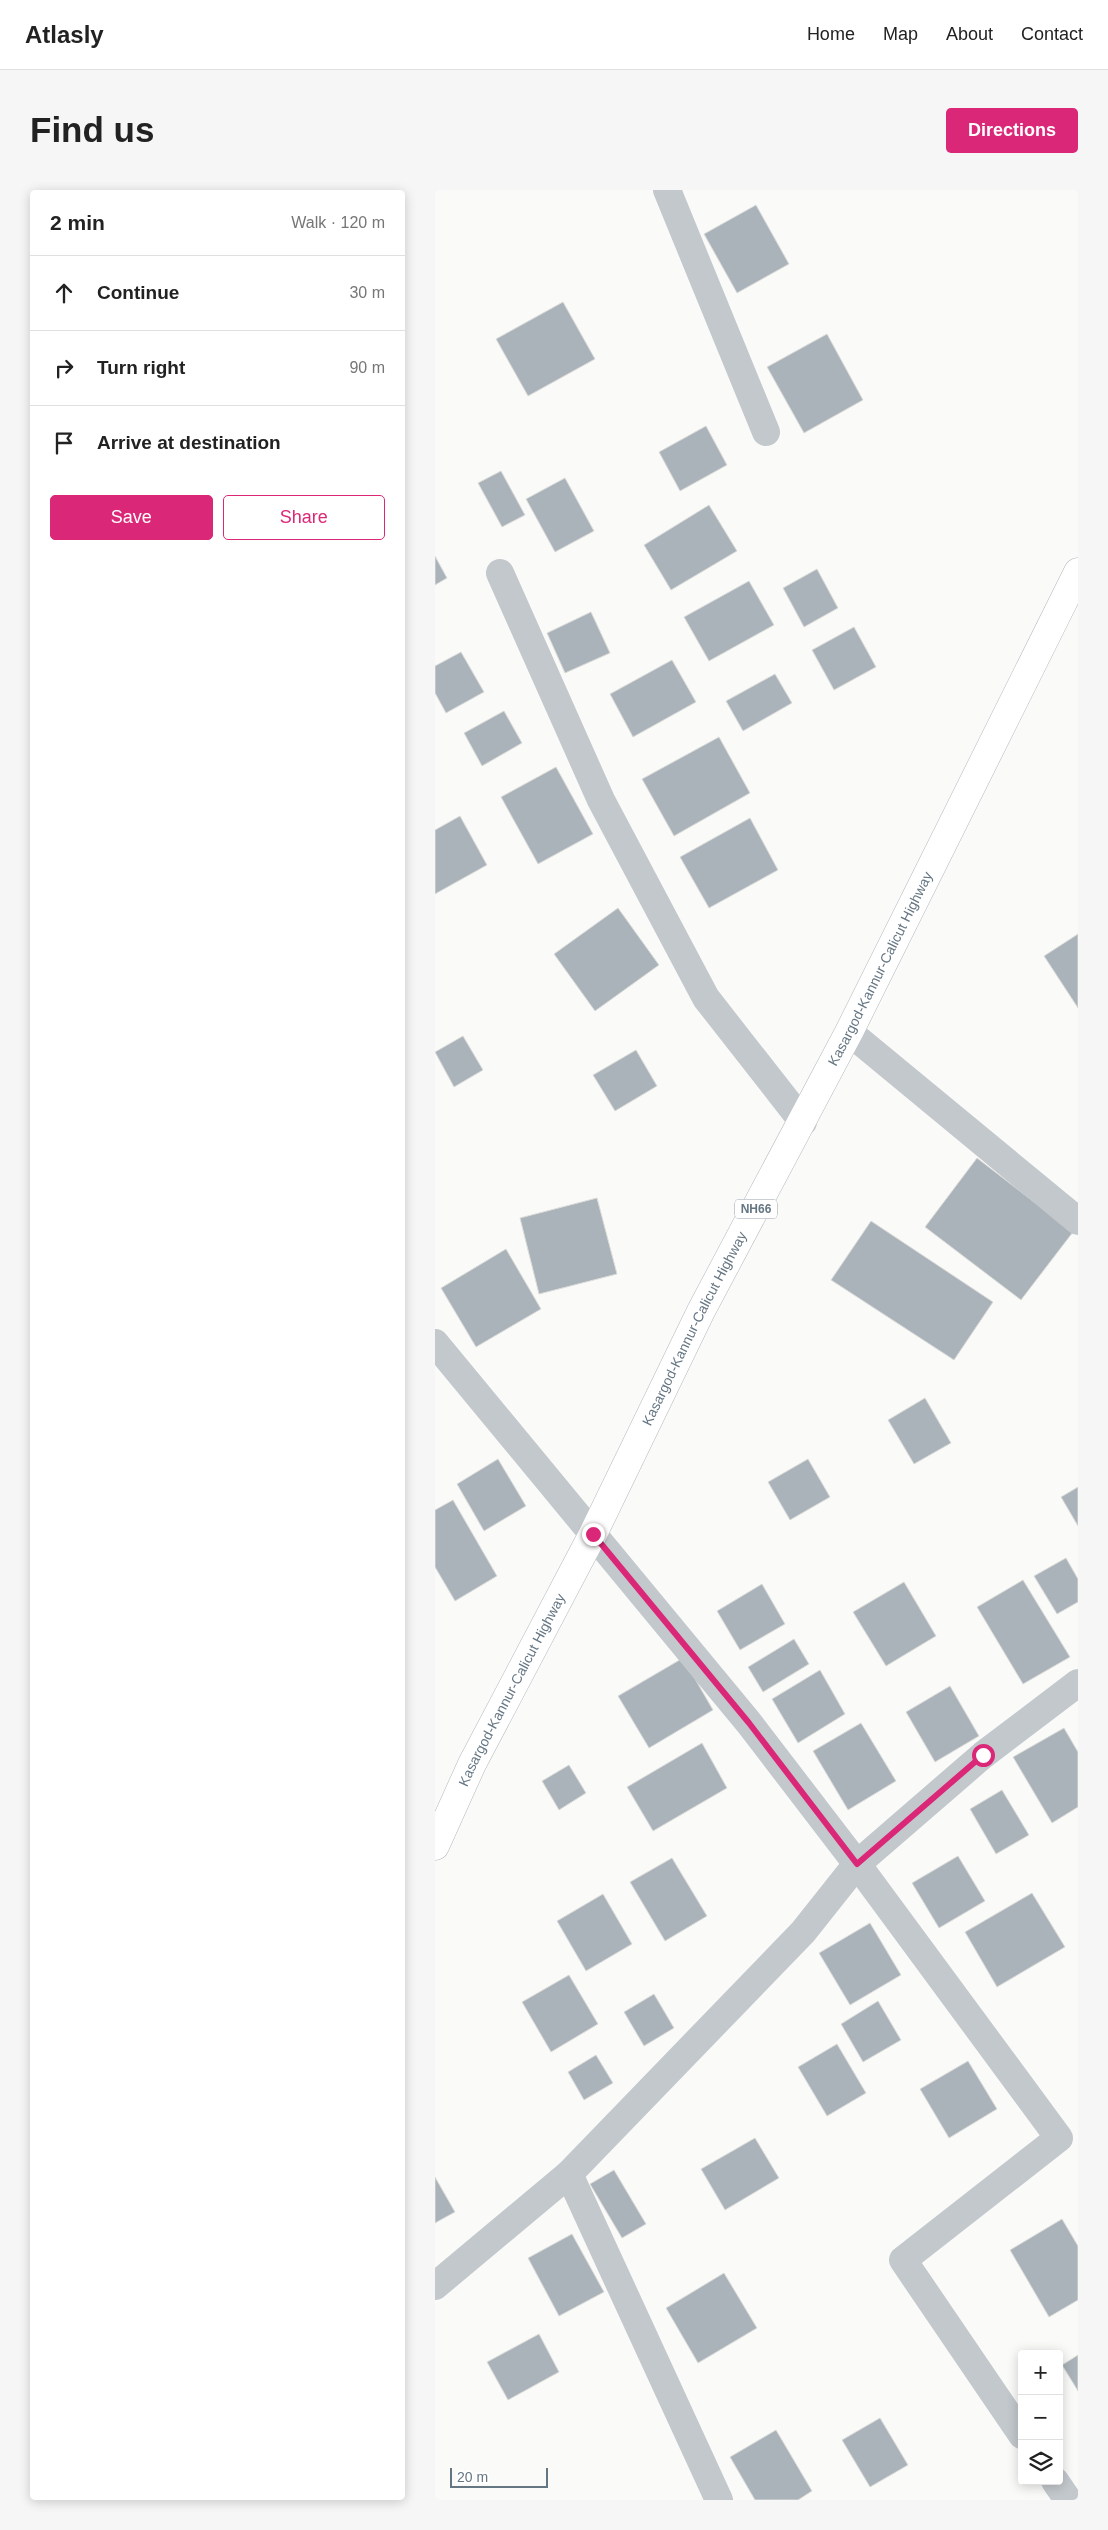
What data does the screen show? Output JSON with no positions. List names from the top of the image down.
{
  "streets": {
    "highway": ["Kasargod-Kannur-Calicut Highway", "NH66"]
  },
  "scale_bar": "20 m",
  "page": {
    "header": "Atlasly",
    "nav": [
      "Home",
      "Map",
      "About",
      "Contact"
    ],
    "buttons": [
      "Directions",
      ["Save", "Share"]
    ],
    "title": "Find us",
    "heading": ["2 min", "Walk · 120 m"],
    "list": [
      ["Continue", "30 m"],
      ["Turn right", "90 m"],
      "Arrive at destination"
    ],
    "map_buttons": ["+", "−"],
    "scale": "20 m"
  }
}
